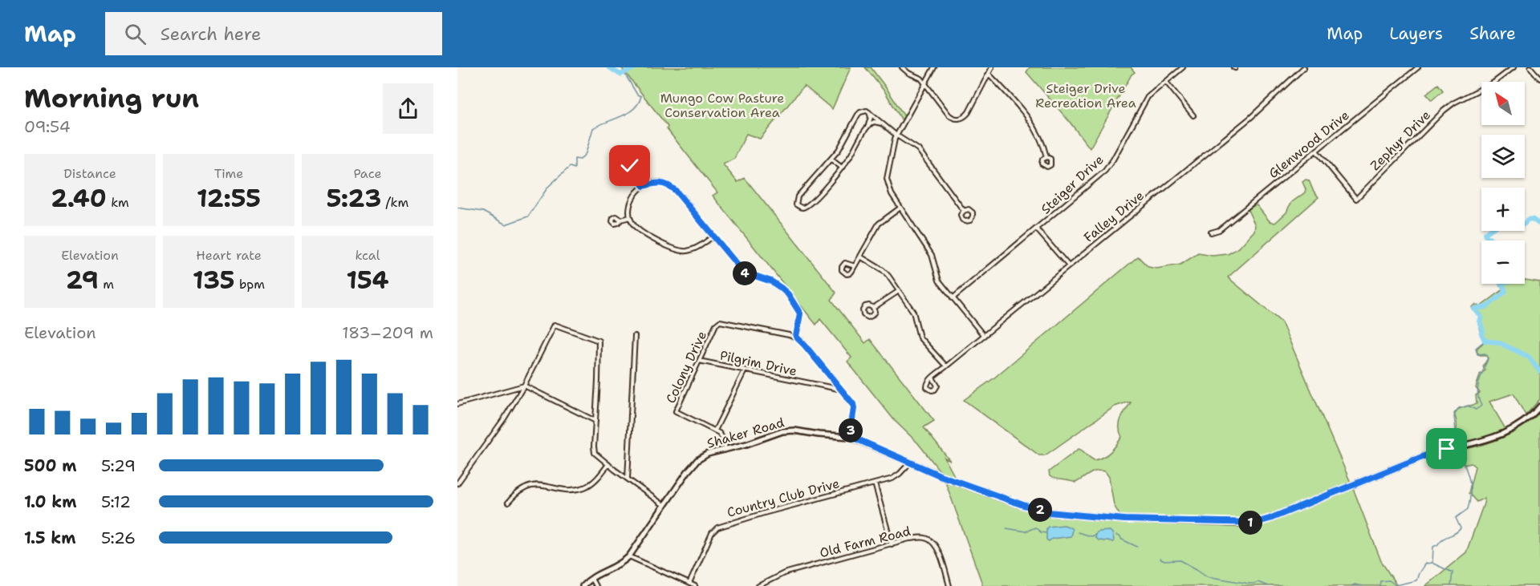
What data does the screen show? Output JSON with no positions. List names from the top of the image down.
{
  "streets": {
    "street": [
      "Zephyr Drive",
      "Glenwood Drive",
      "Steiger Drive",
      "Falley Drive",
      "Pilgrim Drive",
      "Colony Drive",
      "Shaker Road",
      "Country Club Drive",
      "Old Farm Road"
    ]
  },
  "crossings": [
    ["Zephyr Drive", "Glenwood Drive"],
    ["Pilgrim Drive", "Colony Drive"],
    ["Shaker Road", "Country Club Drive"]
  ],
  "parks": ["Steiger Drive Recreation Area", "Mungo Cow Pasture Conservation Area"],
  "north": "top left",
  "page": {
    "header": "Map",
    "search": "Search here",
    "nav": ["Map", "Layers", "Share"],
    "heading": ["Morning run", "09:54"],
    "map_buttons": ["+", "−"],
    "stats": [
      ["Distance", "2.40 km"],
      ["Time", "12:55"],
      ["Pace", "5:23 /km"],
      ["Elevation", "29 m"],
      ["Heart rate", "135 bpm"],
      ["kcal", "154"]
    ],
    "pins": [
      "4",
      "3",
      "2",
      "1"
    ],
    "chart": ["Elevation", "183–209 m"],
    "list": [
      {
        "name": "500 m",
        "note": "5:29"
      },
      {
        "name": "1.0 km",
        "note": "5:12"
      },
      {
        "name": "1.5 km",
        "note": "5:26"
      }
    ]
  }
}
